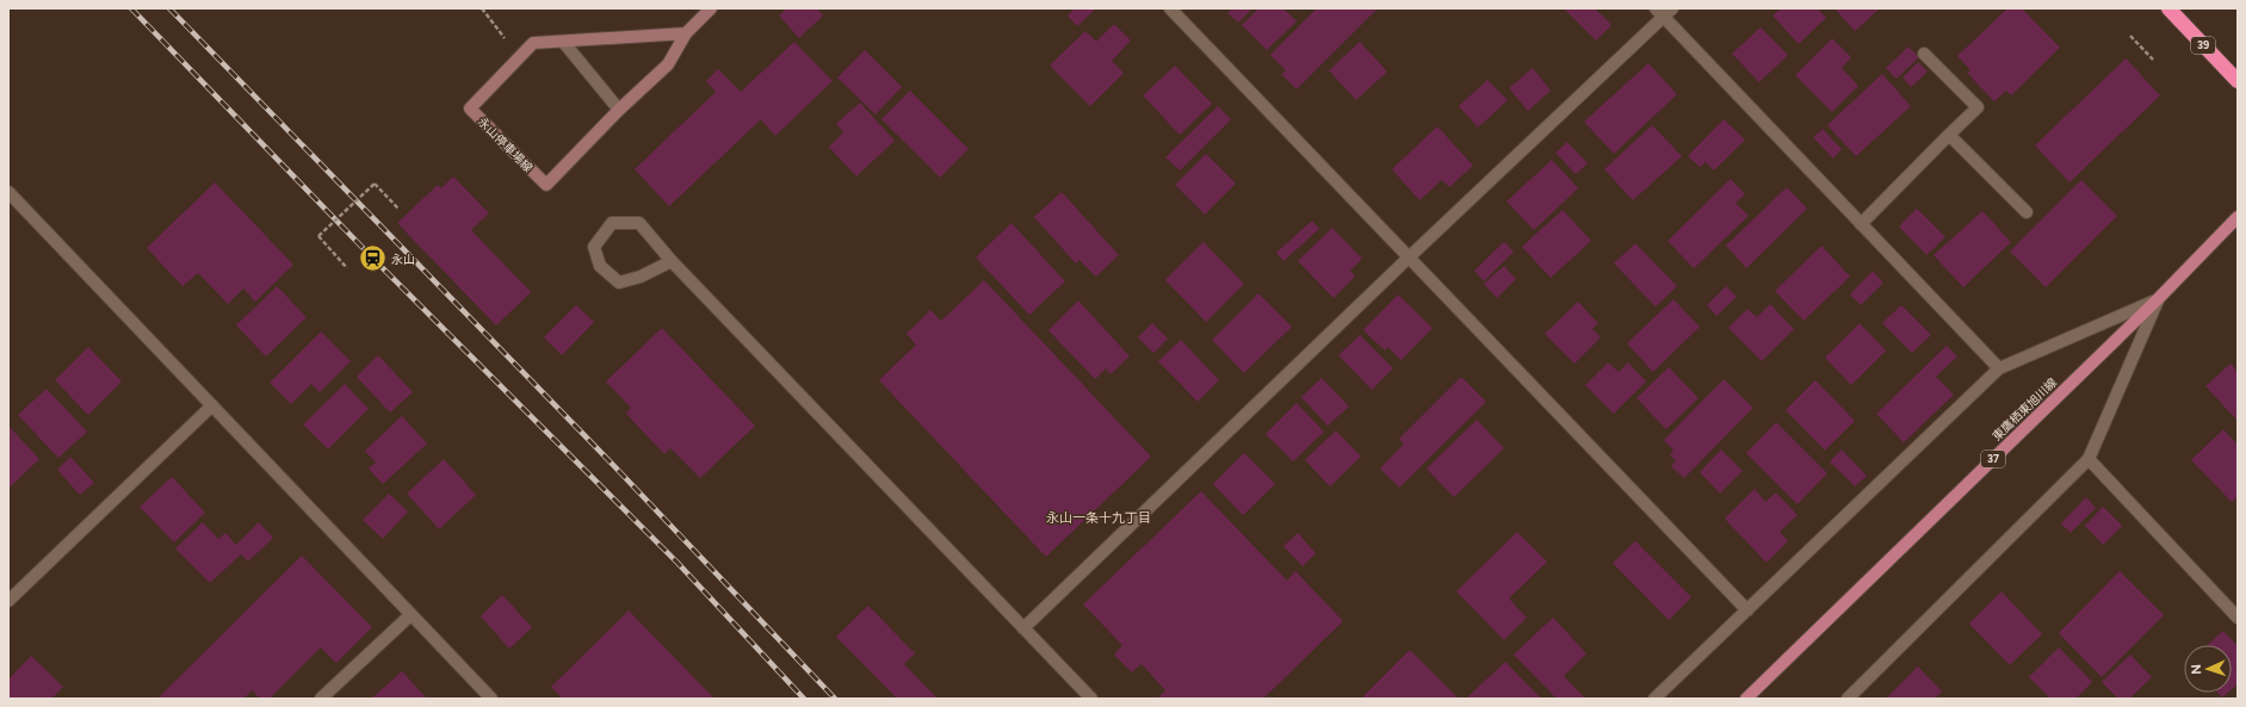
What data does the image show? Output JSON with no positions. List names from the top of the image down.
{
  "streets": {
    "highway": ["39"],
    "main road": ["永山停車場線", "東鷹栖東旭川線", "37"]
  },
  "districts": ["永山一条十九丁目"],
  "places": {
    "station": ["永山"]
  },
  "north": "left"
}
